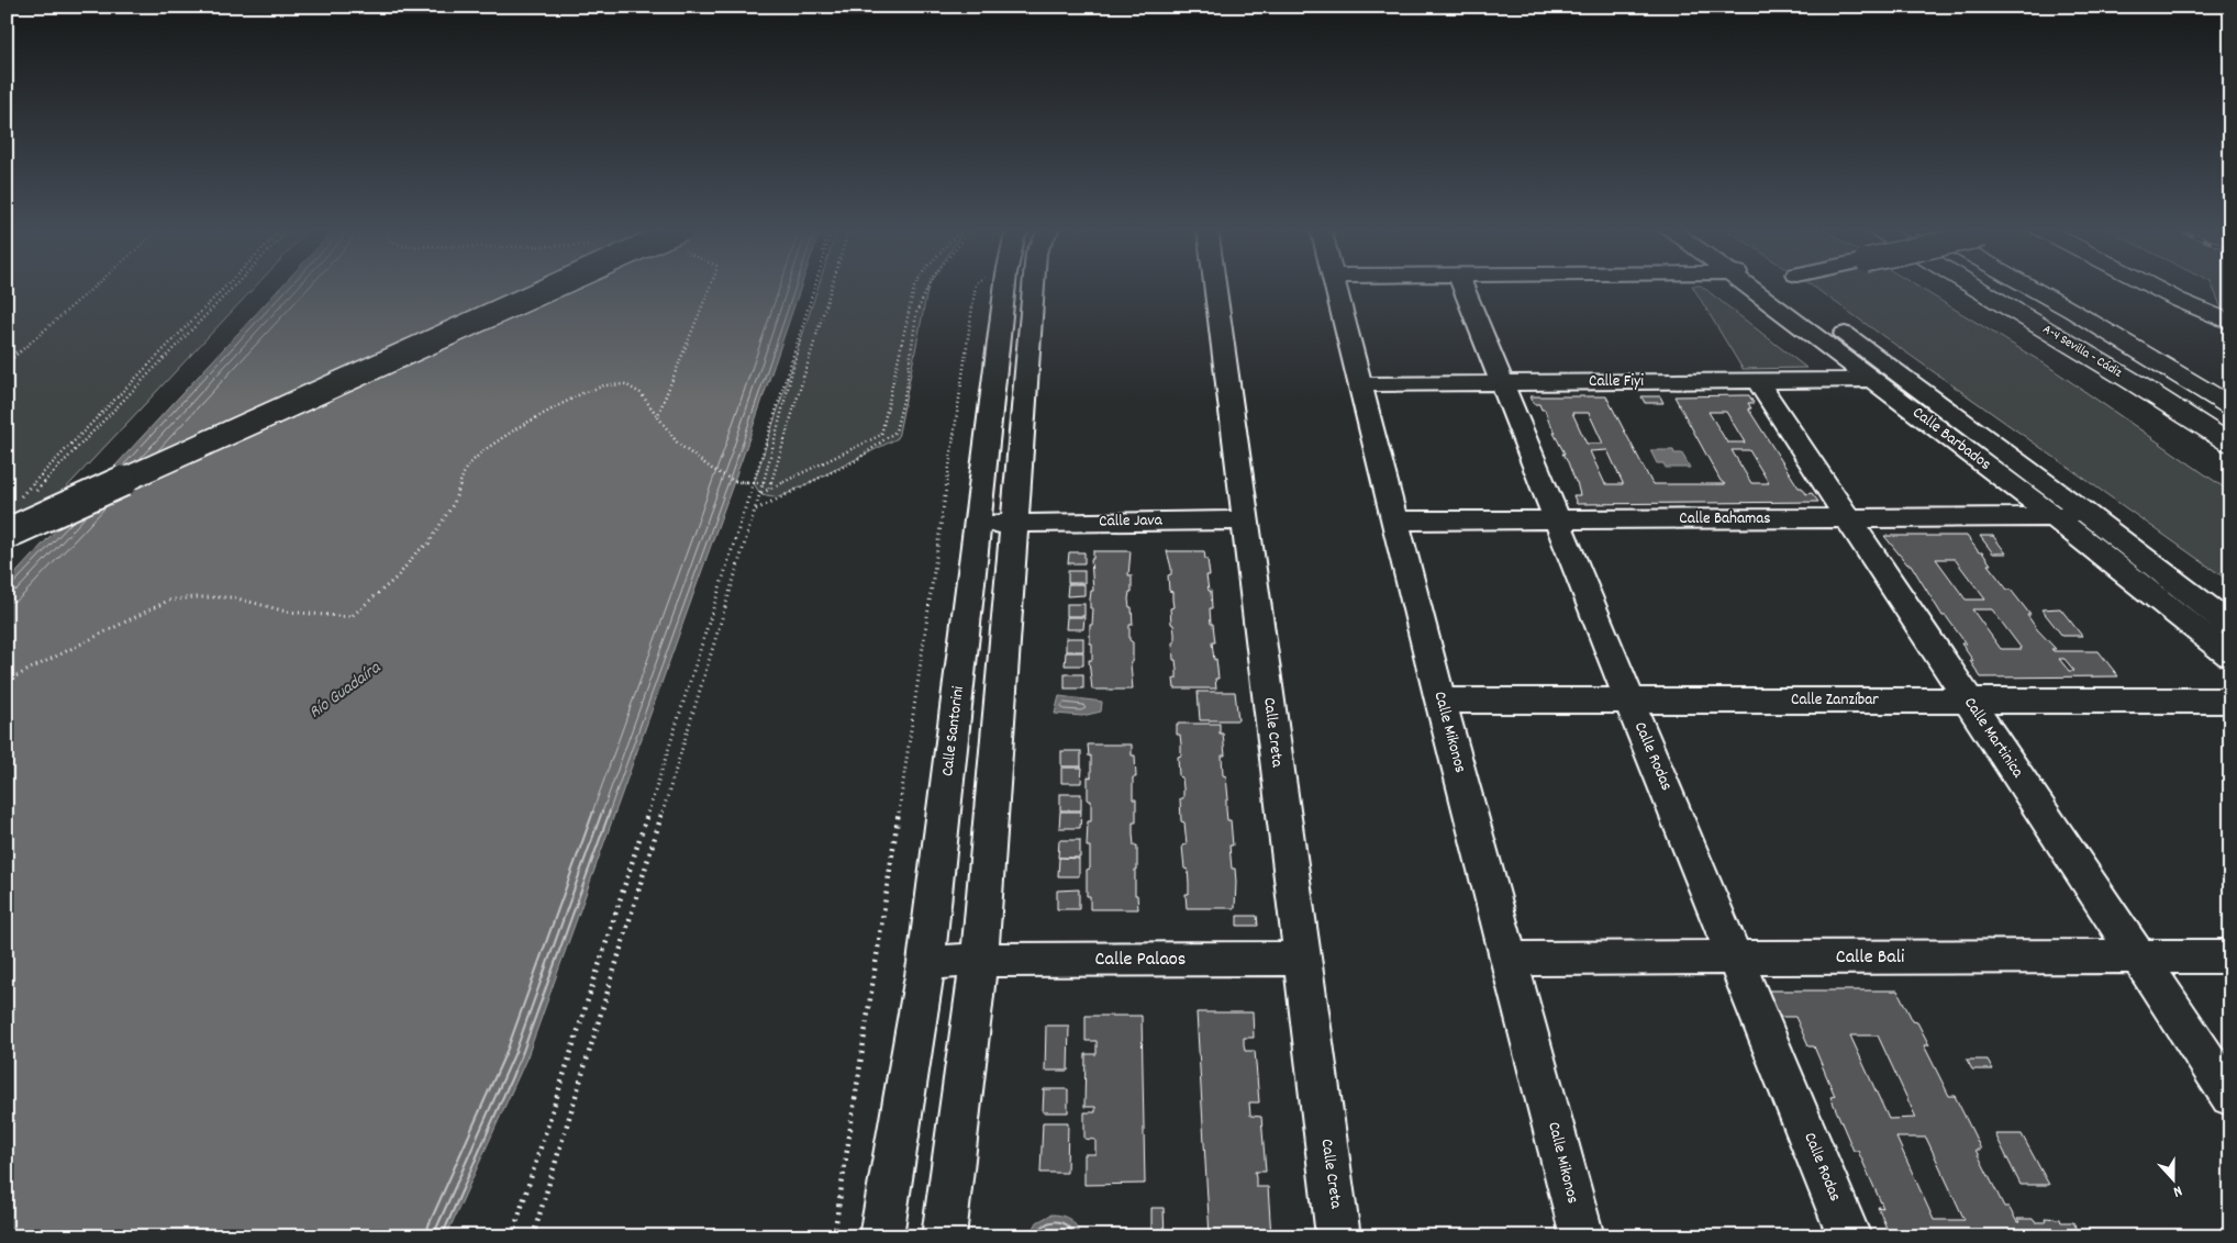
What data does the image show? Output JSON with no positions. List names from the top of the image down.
{
  "streets": {
    "main road": ["A-4 Sevilla - Cádiz"],
    "street": [
      "Calle Fiyi",
      "Calle Barbados",
      "Calle Bahamas",
      "Calle Java",
      "Calle Zanzíbar",
      "Calle Santorini",
      "Calle Creta",
      "Calle Mikonos",
      "Calle Martinica",
      "Calle Rodas",
      "Calle Bali",
      "Calle Palaos"
    ]
  },
  "crossings": [
    ["Calle Fiyi", "Calle Barbados"],
    ["Calle Fiyi", "Calle Mikonos"],
    ["Calle Fiyi", "Calle Martinica"],
    ["Calle Fiyi", "Calle Rodas"],
    ["Calle Barbados", "Calle Bahamas"],
    ["Calle Bahamas", "Calle Mikonos"],
    ["Calle Bahamas", "Calle Martinica"],
    ["Calle Bahamas", "Calle Rodas"],
    ["Calle Java", "Calle Santorini"],
    ["Calle Java", "Calle Creta"],
    ["Calle Zanzíbar", "Calle Mikonos"],
    ["Calle Zanzíbar", "Calle Martinica"],
    ["Calle Zanzíbar", "Calle Rodas"],
    ["Calle Santorini", "Calle Palaos"],
    ["Calle Creta", "Calle Palaos"],
    ["Calle Mikonos", "Calle Bali"],
    ["Calle Martinica", "Calle Bali"],
    ["Calle Rodas", "Calle Bali"]
  ],
  "water": ["Río Guadaíra"],
  "north": "bottom"
}
